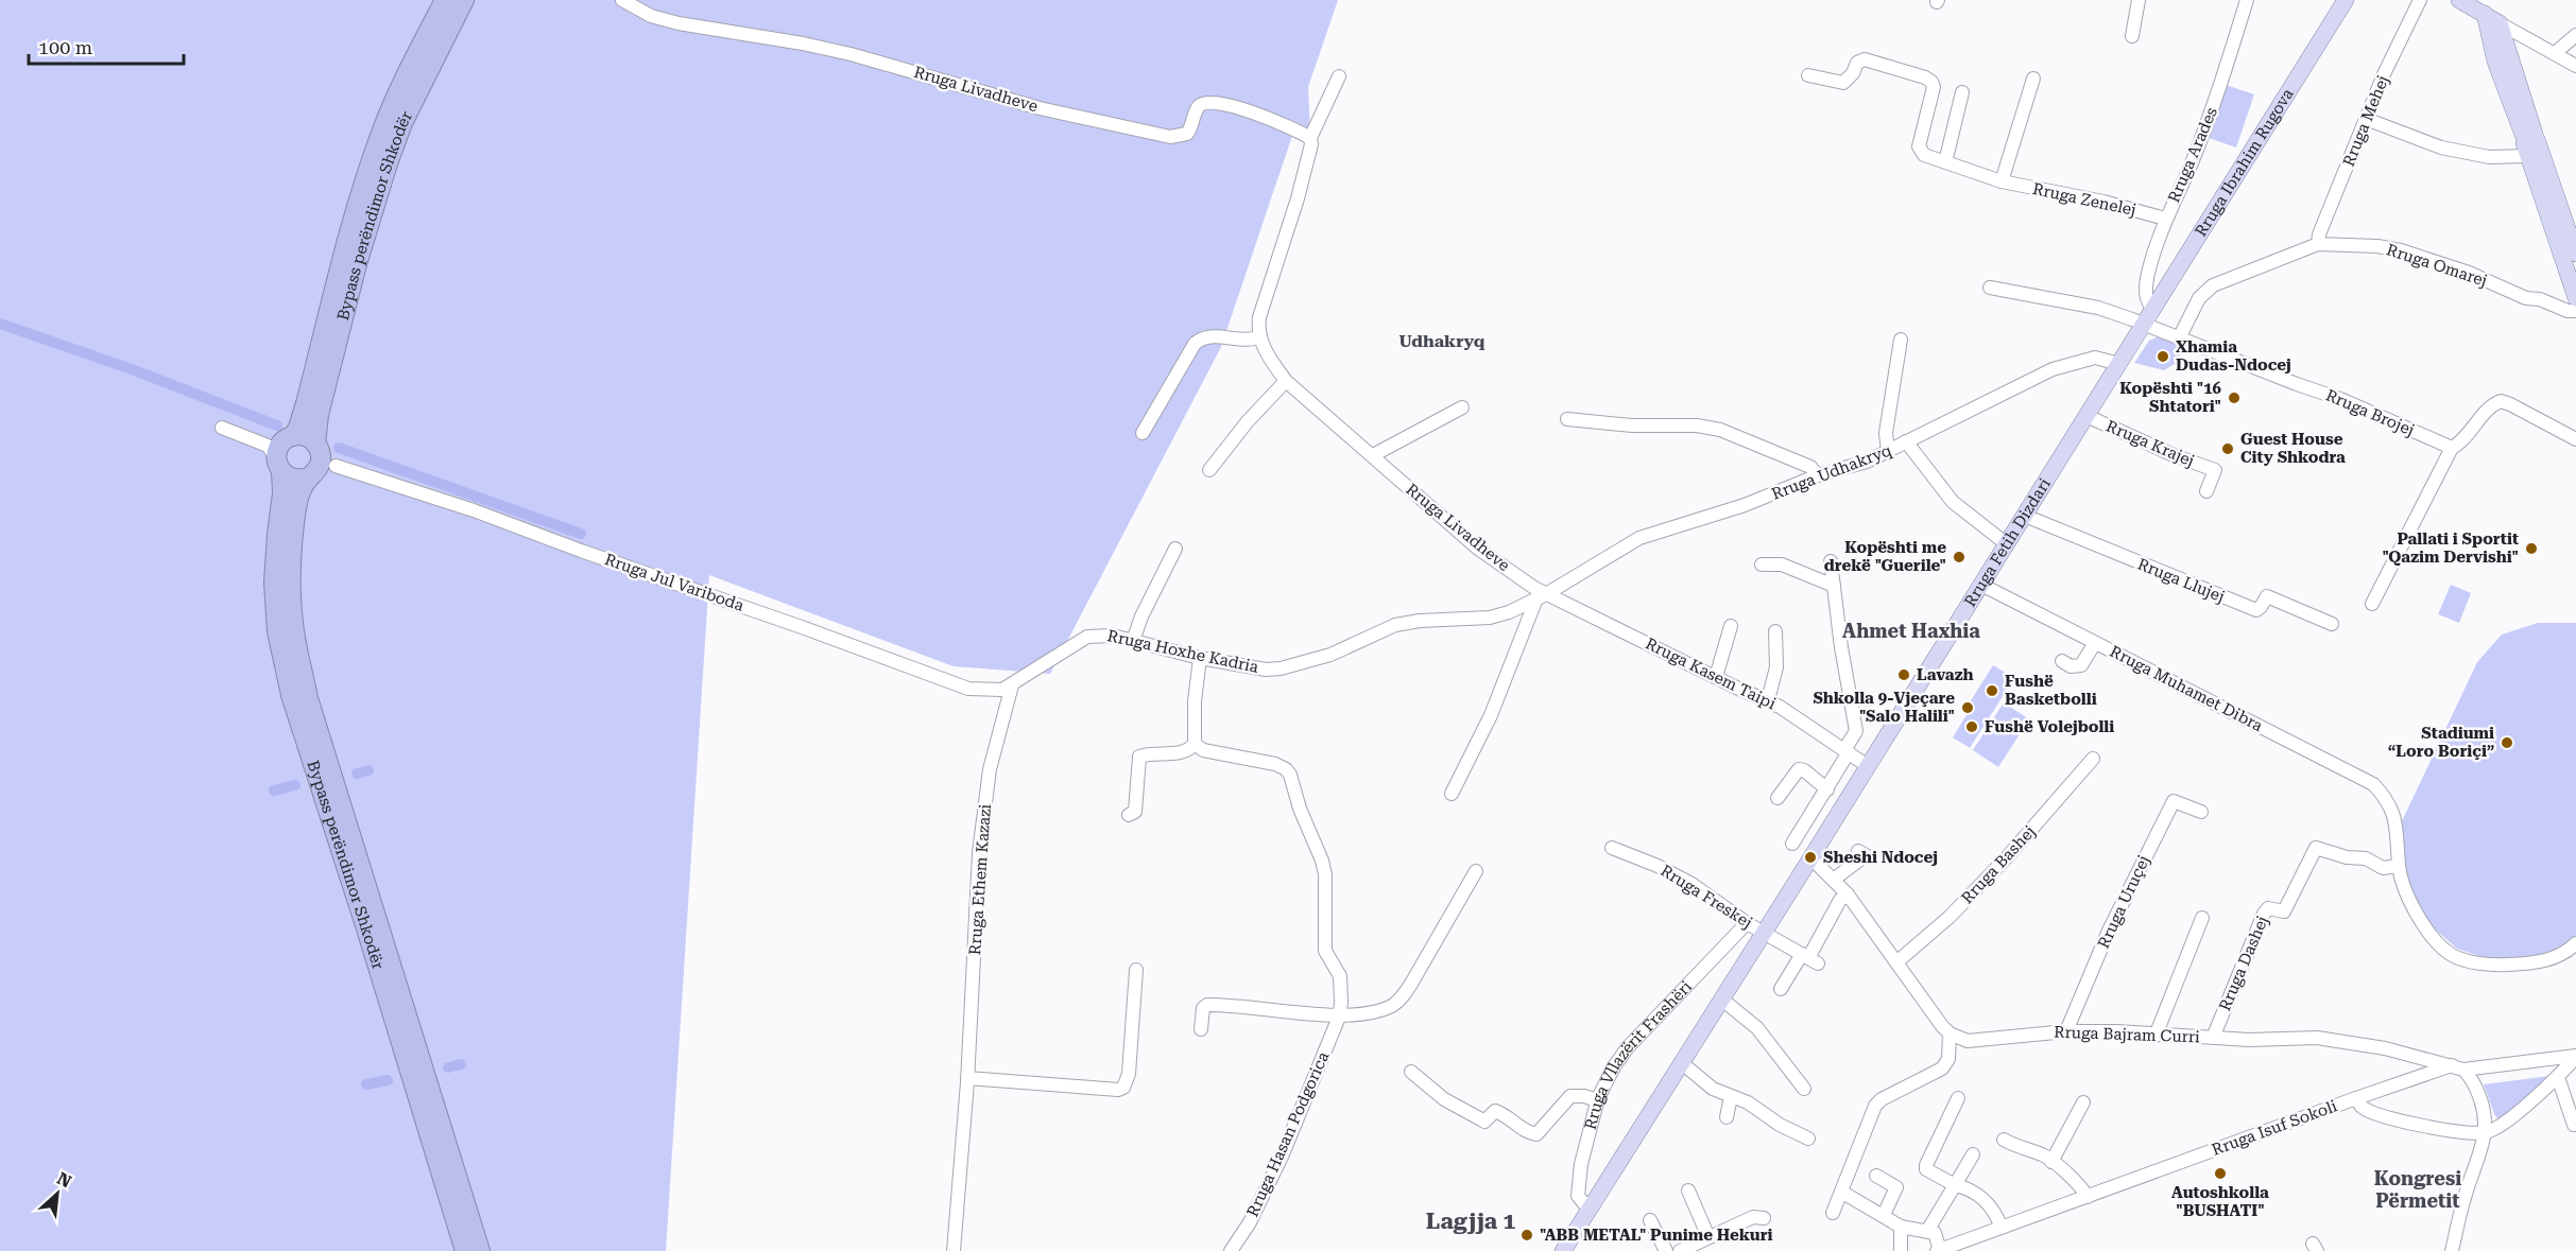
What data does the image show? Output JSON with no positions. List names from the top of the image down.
{
  "streets": {
    "highway": ["Bypass perëndimor Shkodër"],
    "main road": ["Rruga Ibrahim Rugova", "Rruga Fetih Dizdari"],
    "street": [
      "Rruga Livadheve",
      "Rruga Mehej",
      "Rruga Arades",
      "Rruga Zenelej",
      "Rruga Omarej",
      "Rruga Brojej",
      "Rruga Krajej",
      "Rruga Udhakryq",
      "Rruga Llujej",
      "Rruga Jul Variboda",
      "Rruga Hoxhe Kadria",
      "Rruga Kasem Taipi",
      "Rruga Muhamet Dibra",
      "Rruga Bashej",
      "Rruga Ethem Kazazi",
      "Rruga Freskej",
      "Rruga Uruçej",
      "Rruga Dashej",
      "Rruga Bajram Curri",
      "Rruga Vllazërit Frashëri",
      "Rruga Isuf Sokoli",
      "Rruga Hasan Podgorica"
    ]
  },
  "crossings": [
    ["Rruga Livadheve", "Rruga Udhakryq"],
    ["Rruga Livadheve", "Rruga Hoxhe Kadria"],
    ["Rruga Livadheve", "Rruga Kasem Taipi"],
    ["Rruga Mehej", "Rruga Omarej"],
    ["Rruga Arades", "Rruga Ibrahim Rugova"],
    ["Rruga Arades", "Rruga Zenelej"],
    ["Rruga Ibrahim Rugova", "Rruga Brojej"],
    ["Rruga Ibrahim Rugova", "Rruga Fetih Dizdari"],
    ["Bypass perëndimor Shkodër", "Rruga Jul Variboda"],
    ["Rruga Omarej", "Rruga Brojej"],
    ["Rruga Brojej", "Rruga Fetih Dizdari"],
    ["Rruga Krajej", "Rruga Fetih Dizdari"],
    ["Rruga Udhakryq", "Rruga Fetih Dizdari"],
    ["Rruga Udhakryq", "Rruga Hoxhe Kadria"],
    ["Rruga Udhakryq", "Rruga Kasem Taipi"],
    ["Rruga Fetih Dizdari", "Rruga Llujej"],
    ["Rruga Fetih Dizdari", "Rruga Kasem Taipi"],
    ["Rruga Fetih Dizdari", "Rruga Muhamet Dibra"],
    ["Rruga Fetih Dizdari", "Rruga Freskej"],
    ["Rruga Jul Variboda", "Rruga Hoxhe Kadria"],
    ["Rruga Jul Variboda", "Rruga Ethem Kazazi"],
    ["Rruga Hoxhe Kadria", "Rruga Kasem Taipi"],
    ["Rruga Hoxhe Kadria", "Rruga Ethem Kazazi"],
    ["Rruga Muhamet Dibra", "Rruga Dashej"],
    ["Rruga Freskej", "Rruga Vllazërit Frashëri"],
    ["Rruga Uruçej", "Rruga Bajram Curri"],
    ["Rruga Dashej", "Rruga Bajram Curri"],
    ["Rruga Bajram Curri", "Rruga Isuf Sokoli"]
  ],
  "districts": [
    "Udhakryq",
    "Ahmet Haxhia",
    "Kongresi Përmetit",
    "Lagjja 1"
  ],
  "places": [
    "Xhamia Dudas-Ndocej",
    "Kopështi \"16 Shtatori\"",
    "Guest House City Shkodra",
    "Pallati i Sportit \"Qazim Dervishi\"",
    "Kopështi me drekë \"Guerile\"",
    "Lavazh",
    "Fushë Basketbolli",
    "Shkolla 9-Vjeçare \"Salo Halili\"",
    "Fushë Volejbolli",
    "Stadiumi “Loro Boriçi”",
    "Sheshi Ndocej",
    "Autoshkolla \"BUSHATI\"",
    "\"ABB METAL\" Punime Hekuri"
  ],
  "scale_bar": "100 m",
  "north": "top right"
}
